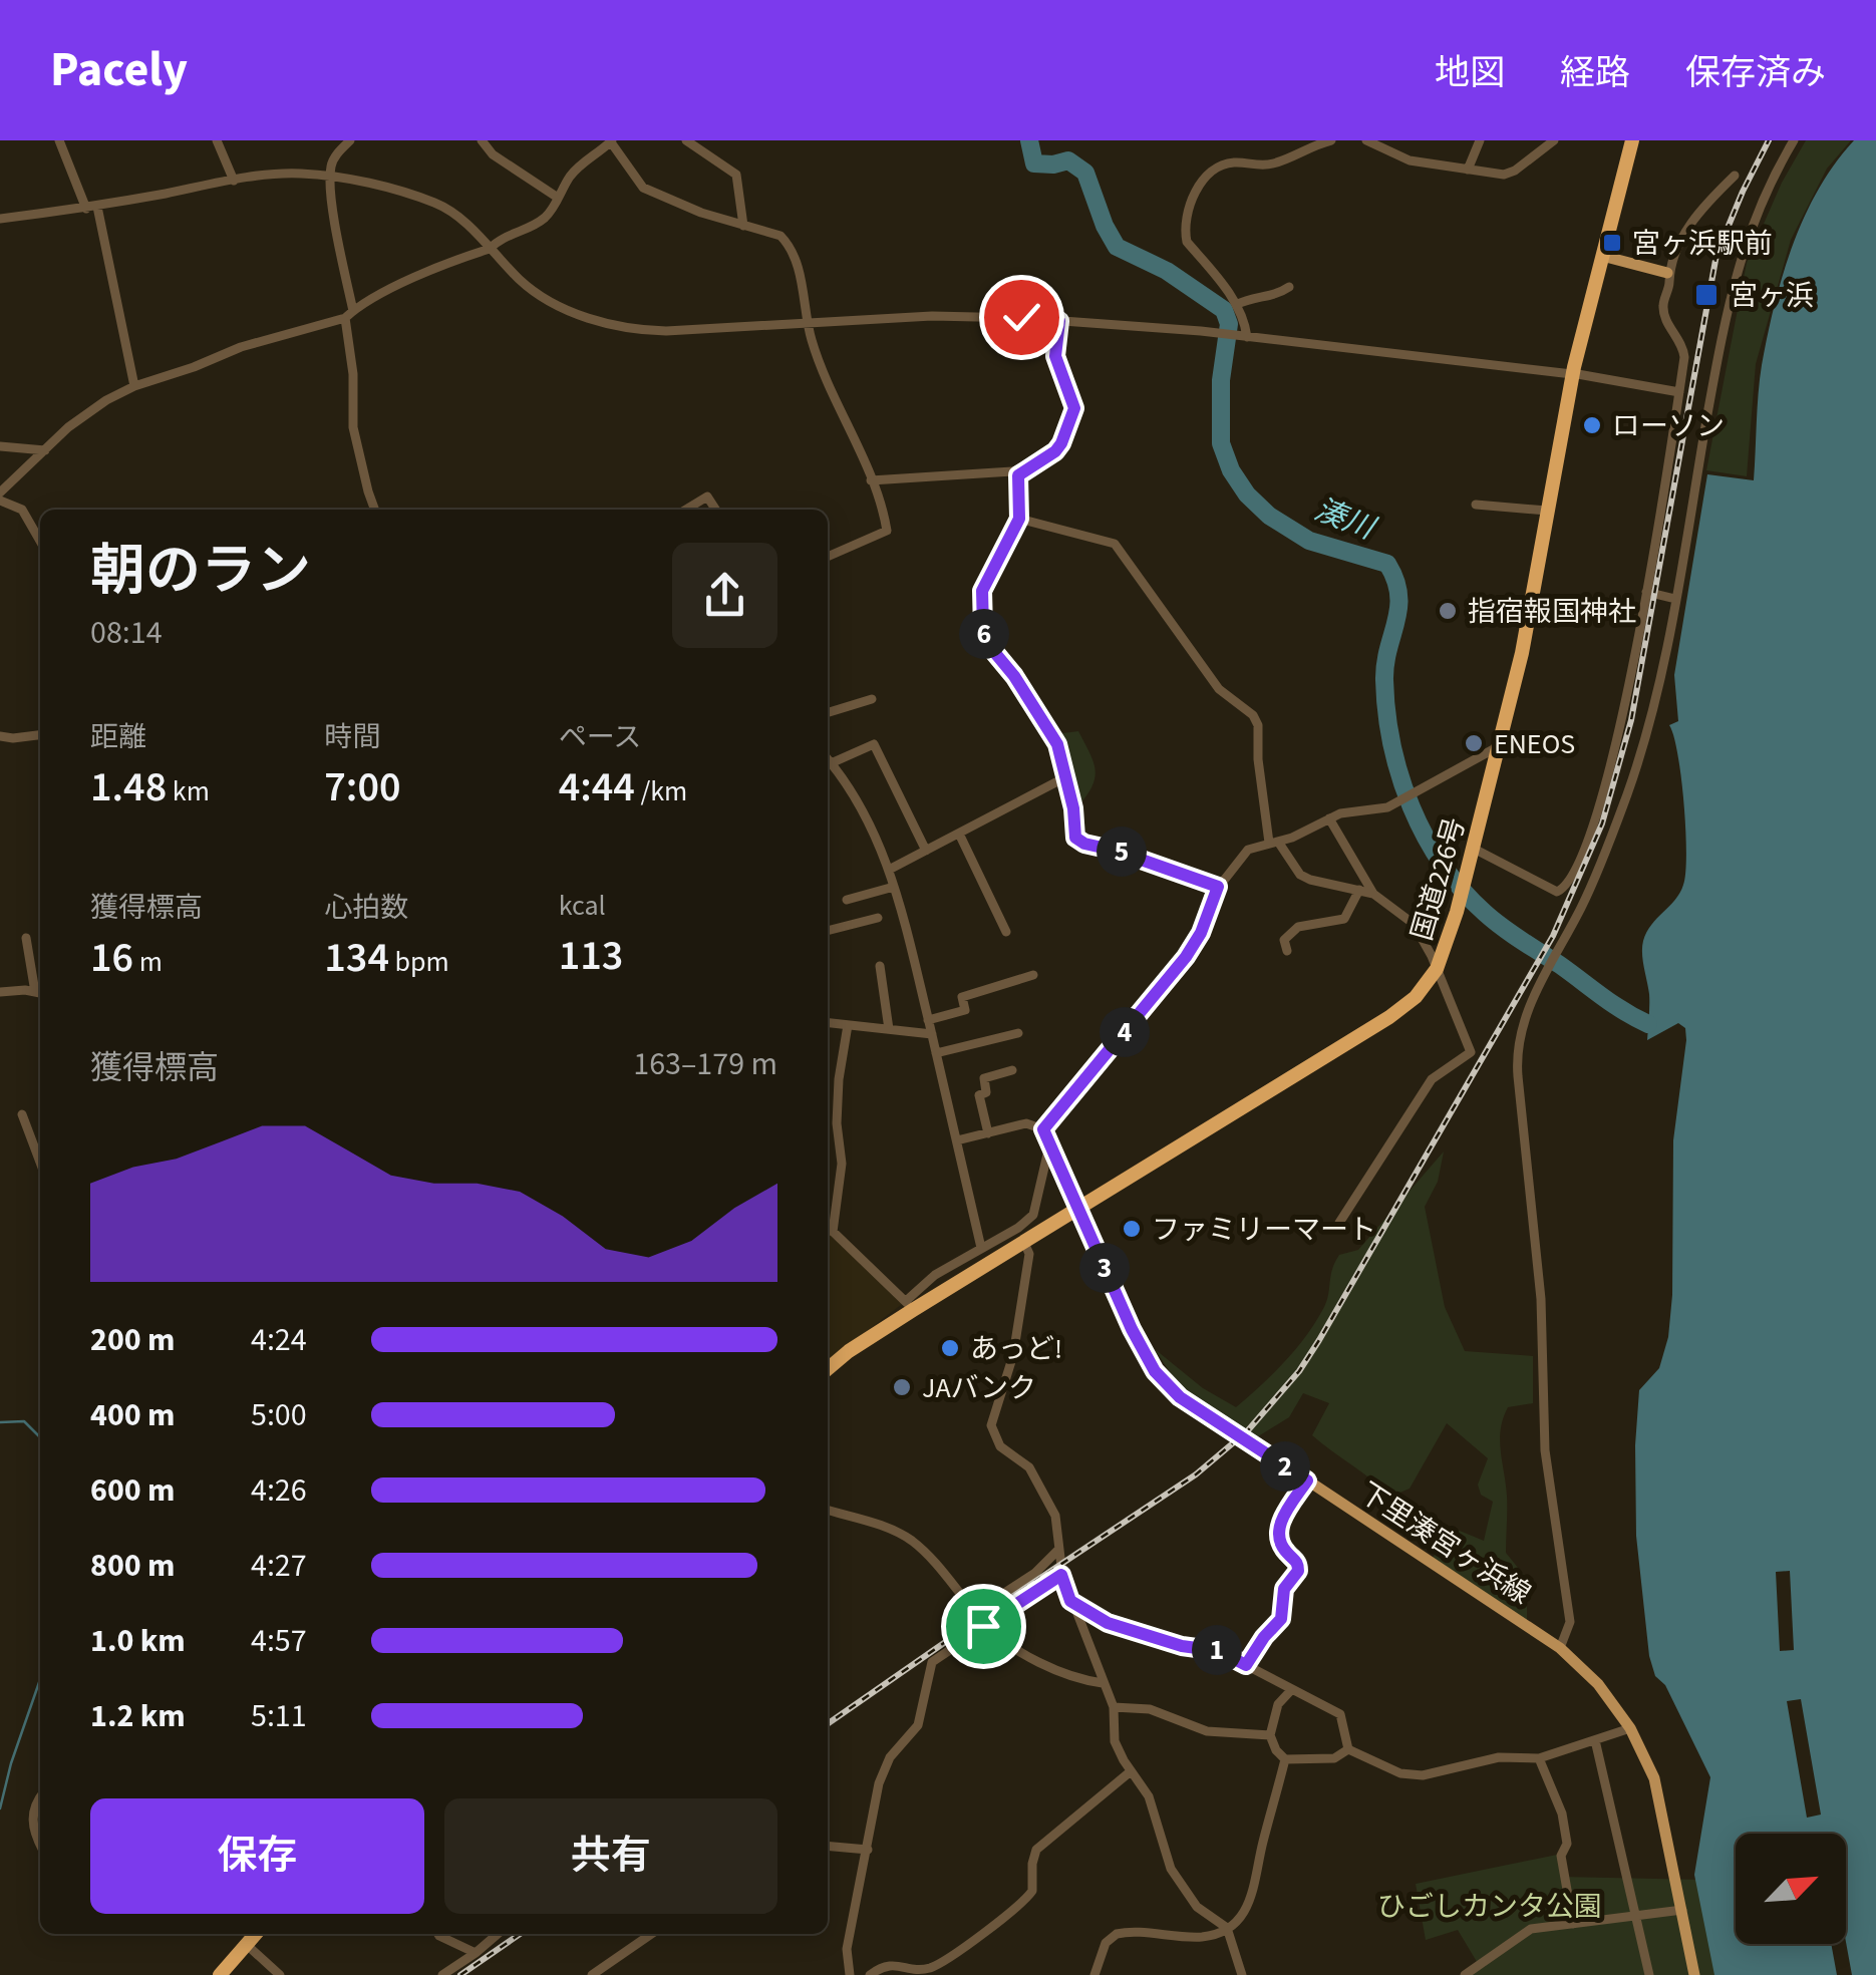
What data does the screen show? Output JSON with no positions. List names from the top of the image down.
{
  "streets": {
    "highway": ["国道226号"],
    "main road": ["下里湊宮ヶ浜線"]
  },
  "crossings": [
    ["国道226号", "下里湊宮ヶ浜線"]
  ],
  "water": ["湊川"],
  "parks": ["ひごしカンタ公園"],
  "places": {
    "transit": ["宮ヶ浜駅前", "宮ヶ浜"],
    "other": [
      "ローソン",
      "指宿報国神社",
      "ENEOS",
      "ファミリーマート",
      "あっど!",
      "JAバンク"
    ]
  },
  "north": "top right",
  "page": {
    "header": "Pacely",
    "nav": ["地図", "経路", "保存済み"],
    "heading": ["朝のラン", "08:14"],
    "pins": [
      "6",
      "5",
      "4",
      "3",
      "2",
      "1"
    ],
    "stats": [
      ["距離", "1.48 km"],
      ["時間", "7:00"],
      ["ペース", "4:44 /km"],
      ["獲得標高", "16 m"],
      ["心拍数", "134 bpm"],
      ["kcal", "113"]
    ],
    "chart": ["獲得標高", "163–179 m"],
    "list": [
      {
        "name": "200 m",
        "note": "4:24"
      },
      {
        "name": "400 m",
        "note": "5:00"
      },
      {
        "name": "600 m",
        "note": "4:26"
      },
      {
        "name": "800 m",
        "note": "4:27"
      },
      {
        "name": "1.0 km",
        "note": "4:57"
      },
      {
        "name": "1.2 km",
        "note": "5:11"
      }
    ],
    "buttons": ["保存", "共有"]
  }
}
